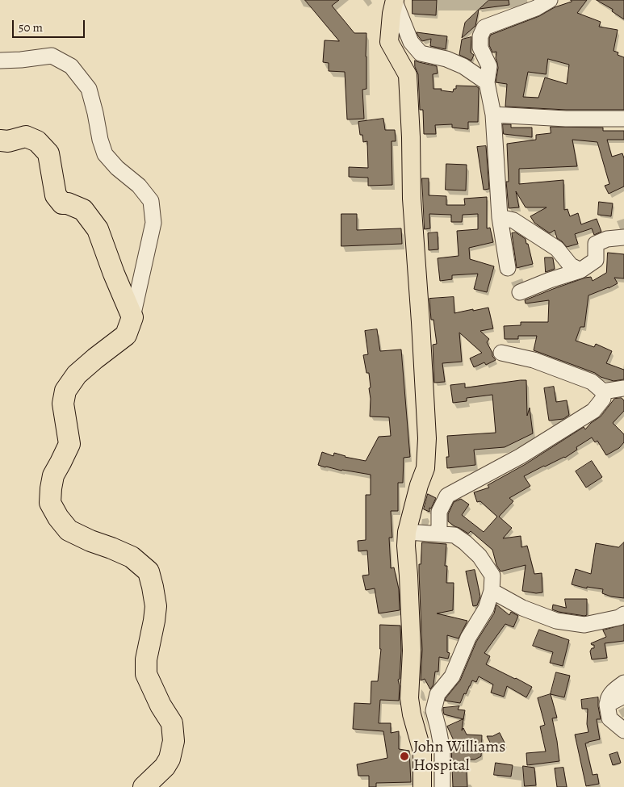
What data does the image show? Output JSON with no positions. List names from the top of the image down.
{
  "places": ["John Williams Hospital"],
  "scale_bar": "50 m"
}
